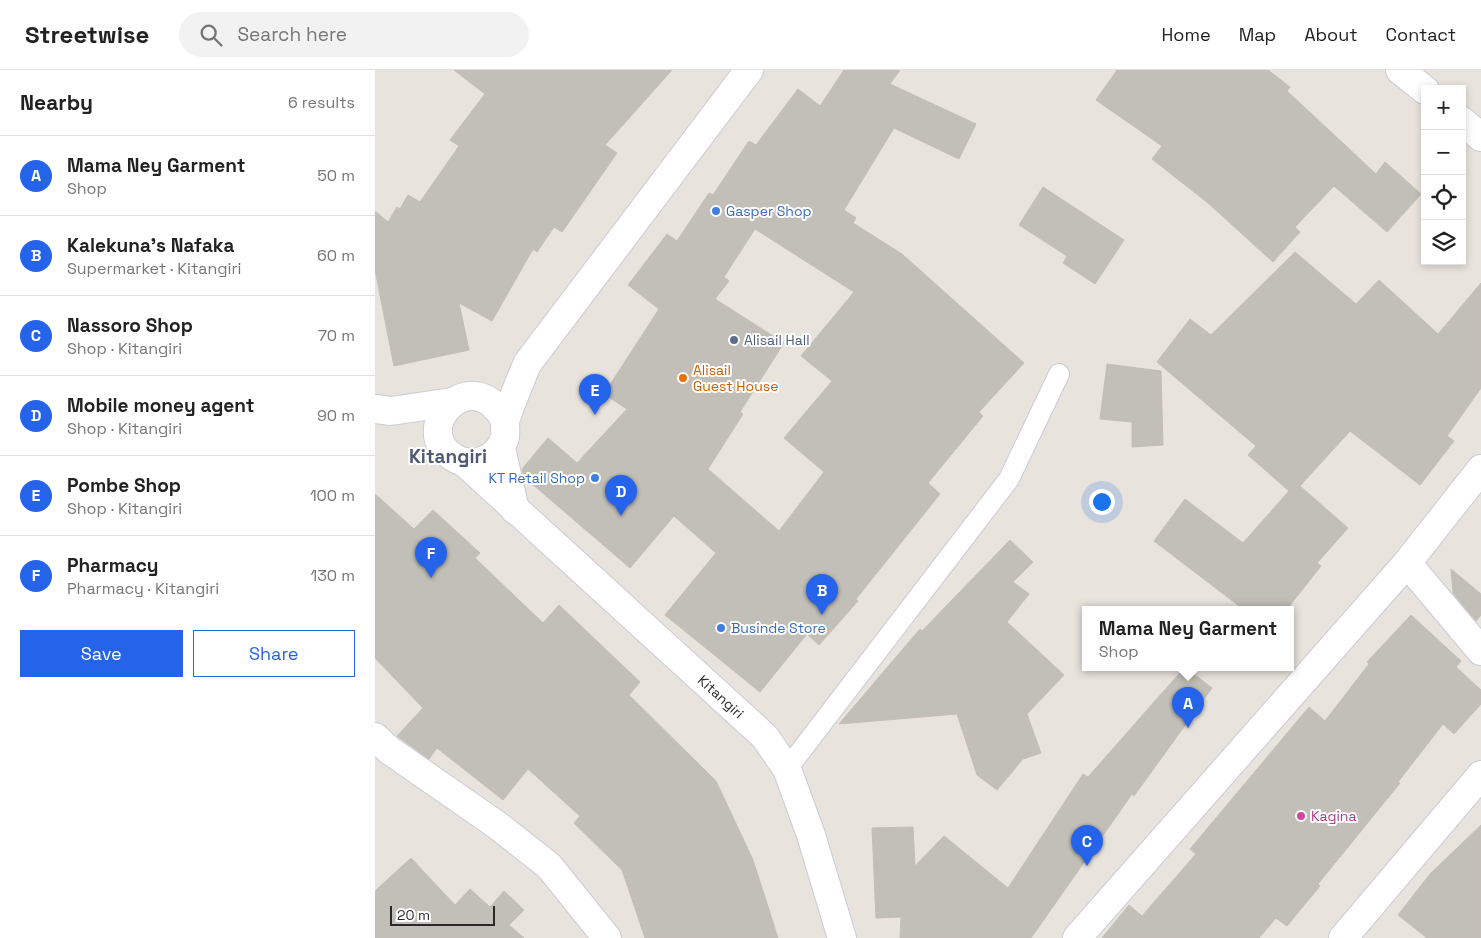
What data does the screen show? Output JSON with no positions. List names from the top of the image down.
{
  "streets": {
    "main road": ["Kitangiri"]
  },
  "districts": ["Kitangiri"],
  "places": [
    "Gasper Shop",
    "Alisail Hall",
    "Alisail Guest House",
    "KT Retail Shop",
    "Businde Store",
    "Kagina"
  ],
  "scale_bar": "20 m",
  "page": {
    "header": "Streetwise",
    "search": "Search here",
    "nav": [
      "Home",
      "Map",
      "About",
      "Contact"
    ],
    "heading": ["Nearby", "6 results"],
    "map_buttons": ["+", "−"],
    "list": [
      {
        "mark": "A",
        "name": "Mama Ney Garment",
        "note": "Shop",
        "value": "50 m"
      },
      {
        "mark": "B",
        "name": "Kalekuna's Nafaka",
        "note": "Supermarket · Kitangiri",
        "value": "60 m"
      },
      {
        "mark": "C",
        "name": "Nassoro Shop",
        "note": "Shop · Kitangiri",
        "value": "70 m"
      },
      {
        "mark": "D",
        "name": "Mobile money agent",
        "note": "Shop · Kitangiri",
        "value": "90 m"
      },
      {
        "mark": "E",
        "name": "Pombe Shop",
        "note": "Shop · Kitangiri",
        "value": "100 m"
      },
      {
        "mark": "F",
        "name": "Pharmacy",
        "note": "Pharmacy · Kitangiri",
        "value": "130 m"
      }
    ],
    "pins": [
      "E",
      "D",
      "F",
      "B",
      "A",
      "C"
    ],
    "popup": ["Mama Ney Garment", "Shop"],
    "buttons": ["Save", "Share"],
    "scale": "20 m"
  }
}
